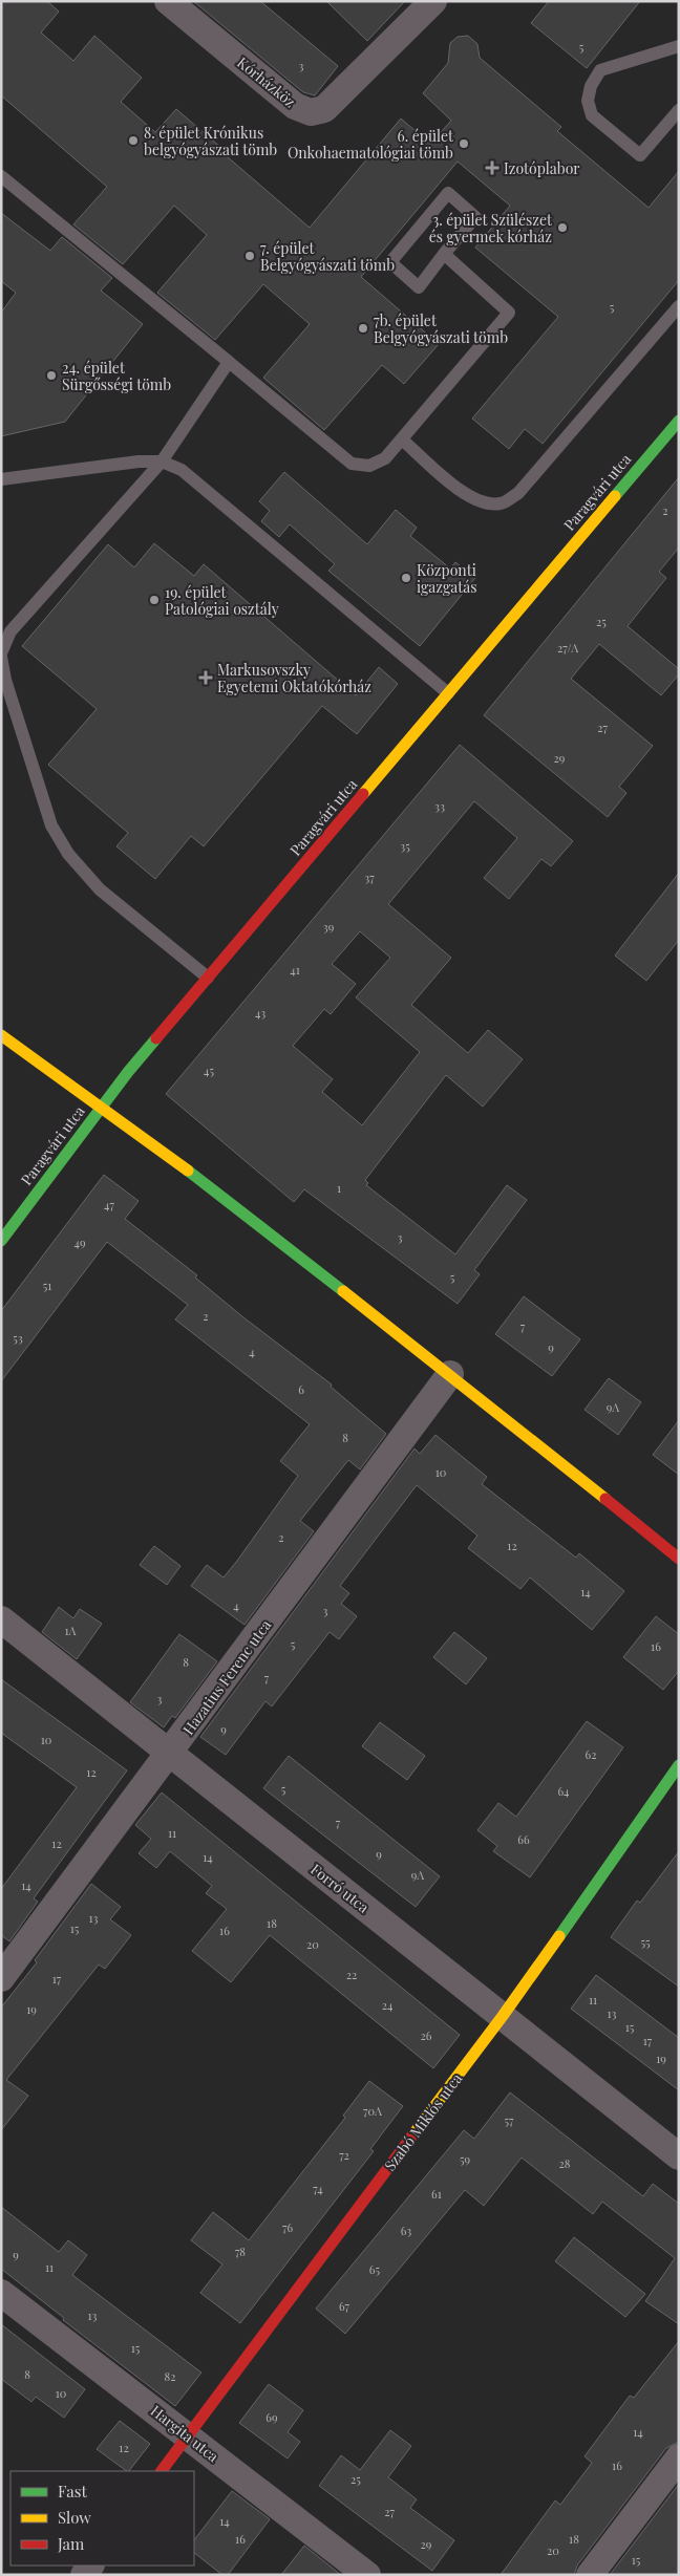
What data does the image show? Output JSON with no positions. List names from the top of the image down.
{
  "streets": {
    "street": [
      "Kórházköz",
      "Paragvári utca",
      "Hazatius Ferenc utca",
      "Forró utca",
      "Szabó Miklós utca",
      "Hargita utca"
    ]
  },
  "crossings": [
    ["Hazatius Ferenc utca", "Forró utca"],
    ["Forró utca", "Szabó Miklós utca"],
    ["Szabó Miklós utca", "Hargita utca"]
  ],
  "places": {
    "other": [
      "8. épület Krónikus belgyógyászati tömb",
      "6. épület Onkohaematológiai tömb",
      "3. épület Szülészet és gyermek kórház",
      "7. épület Belgyógyászati tömb",
      "7b. épület Belgyógyászati tömb",
      "24. épület Sürgősségi tömb",
      "Központi igazgatás",
      "19. épület Patológiai osztály"
    ],
    "health": ["Izotóplabor", "Markusovszky Egyetemi Oktatókórház"]
  },
  "house_numbers": [
    "5",
    "3",
    "5",
    "2",
    "25",
    "27/A",
    "27",
    "29",
    "33",
    "35",
    "37",
    "39",
    "41",
    "43",
    "45",
    "1",
    "47",
    "3",
    "49",
    "5",
    "51",
    "2",
    "7",
    "53",
    "9",
    "4",
    "6",
    "9A",
    "8",
    "10",
    "2",
    "12",
    "14",
    "4",
    "3",
    "1A",
    "5",
    "16",
    "8",
    "7",
    "3",
    "9",
    "10",
    "62",
    "12",
    "5",
    "64",
    "7",
    "11",
    "66",
    "12",
    "9",
    "14",
    "9A",
    "14",
    "13",
    "18",
    "15",
    "16",
    "55",
    "20",
    "22",
    "17",
    "11",
    "24",
    "19",
    "13",
    "15",
    "26",
    "17",
    "19",
    "70A",
    "57",
    "72",
    "59",
    "28",
    "74",
    "61",
    "76",
    "63",
    "78",
    "9",
    "11",
    "65",
    "67",
    "13",
    "15",
    "8",
    "82",
    "10",
    "69",
    "14",
    "12",
    "16",
    "25",
    "27",
    "14",
    "16",
    "18",
    "29",
    "20",
    "15"
  ],
  "legend": ["Fast", "Slow", "Jam"]
}
